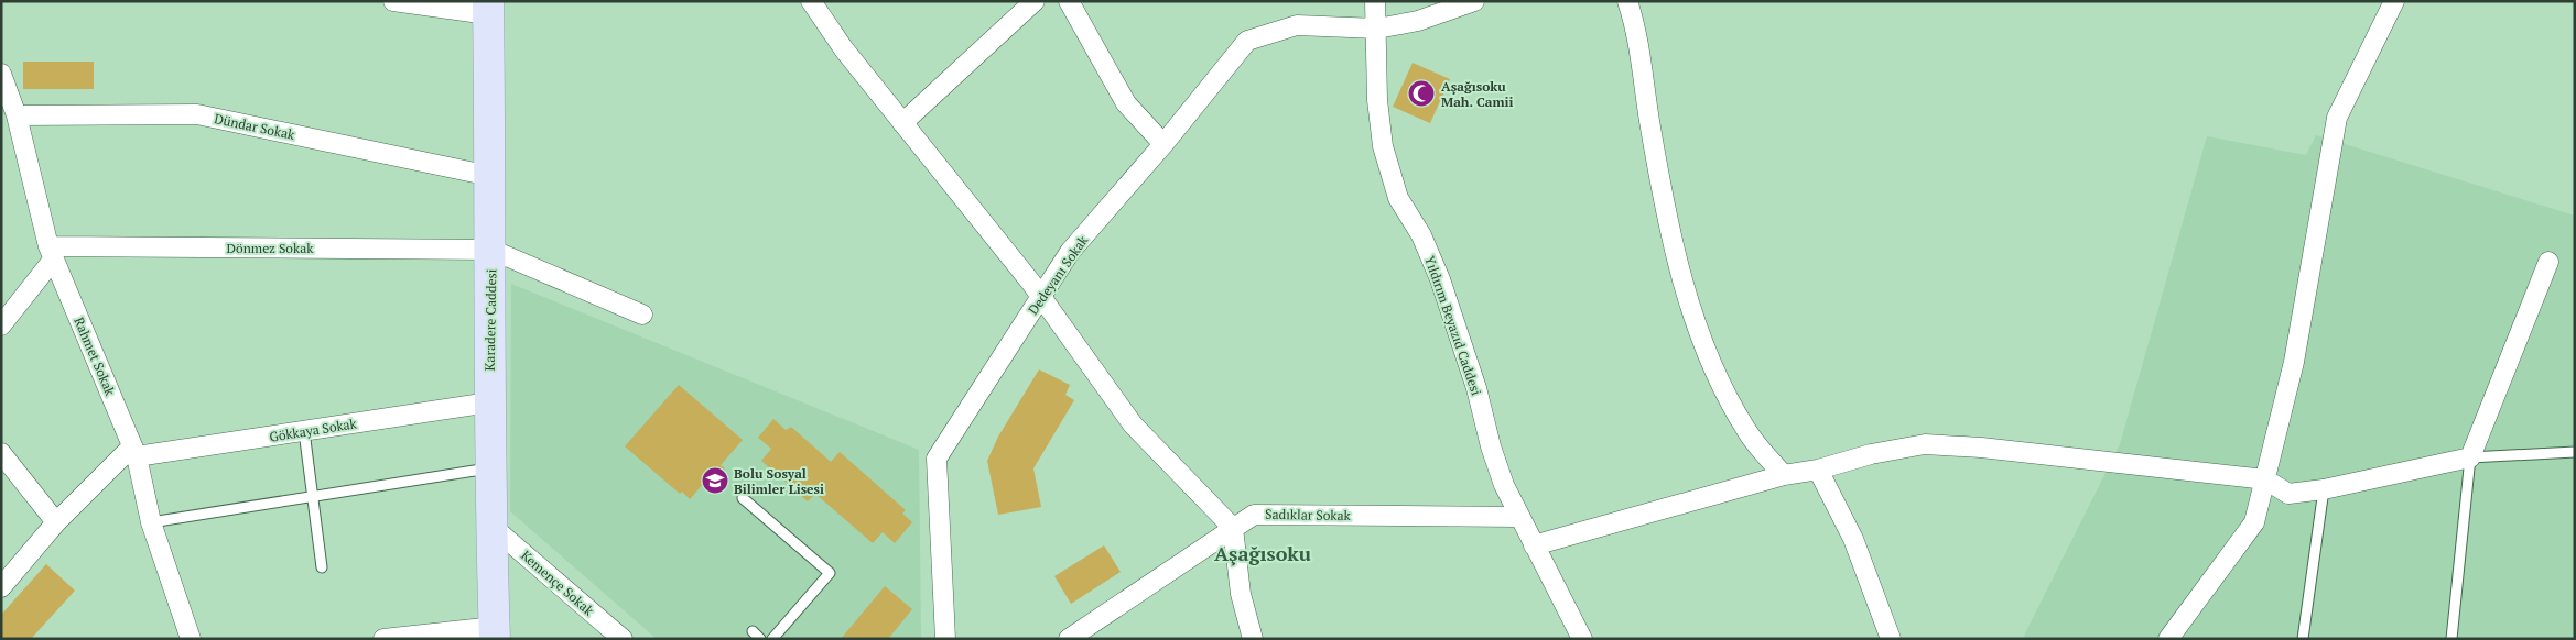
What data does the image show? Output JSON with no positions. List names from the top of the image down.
{
  "streets": {
    "main road": ["Karadere Caddesi"],
    "street": [
      "Dündar Sokak",
      "Dönmez Sokak",
      "Dedeyanı Sokak",
      "Yıldırım Beyazıd Caddesi",
      "Rahmet Sokak",
      "Gökkaya Sokak",
      "Sadıklar Sokak",
      "Kemençe Sokak"
    ]
  },
  "crossings": [
    ["Dündar Sokak", "Karadere Caddesi"],
    ["Dündar Sokak", "Rahmet Sokak"],
    ["Dönmez Sokak", "Karadere Caddesi"],
    ["Dönmez Sokak", "Rahmet Sokak"],
    ["Dedeyanı Sokak", "Yıldırım Beyazıd Caddesi"],
    ["Karadere Caddesi", "Gökkaya Sokak"],
    ["Karadere Caddesi", "Kemençe Sokak"],
    ["Yıldırım Beyazıd Caddesi", "Sadıklar Sokak"],
    ["Rahmet Sokak", "Gökkaya Sokak"]
  ],
  "districts": ["Aşağısoku"],
  "places": {
    "mosque": ["Aşağısoku Mah. Camii"],
    "school or university": ["Bolu Sosyal Bilimler Lisesi"]
  }
}
